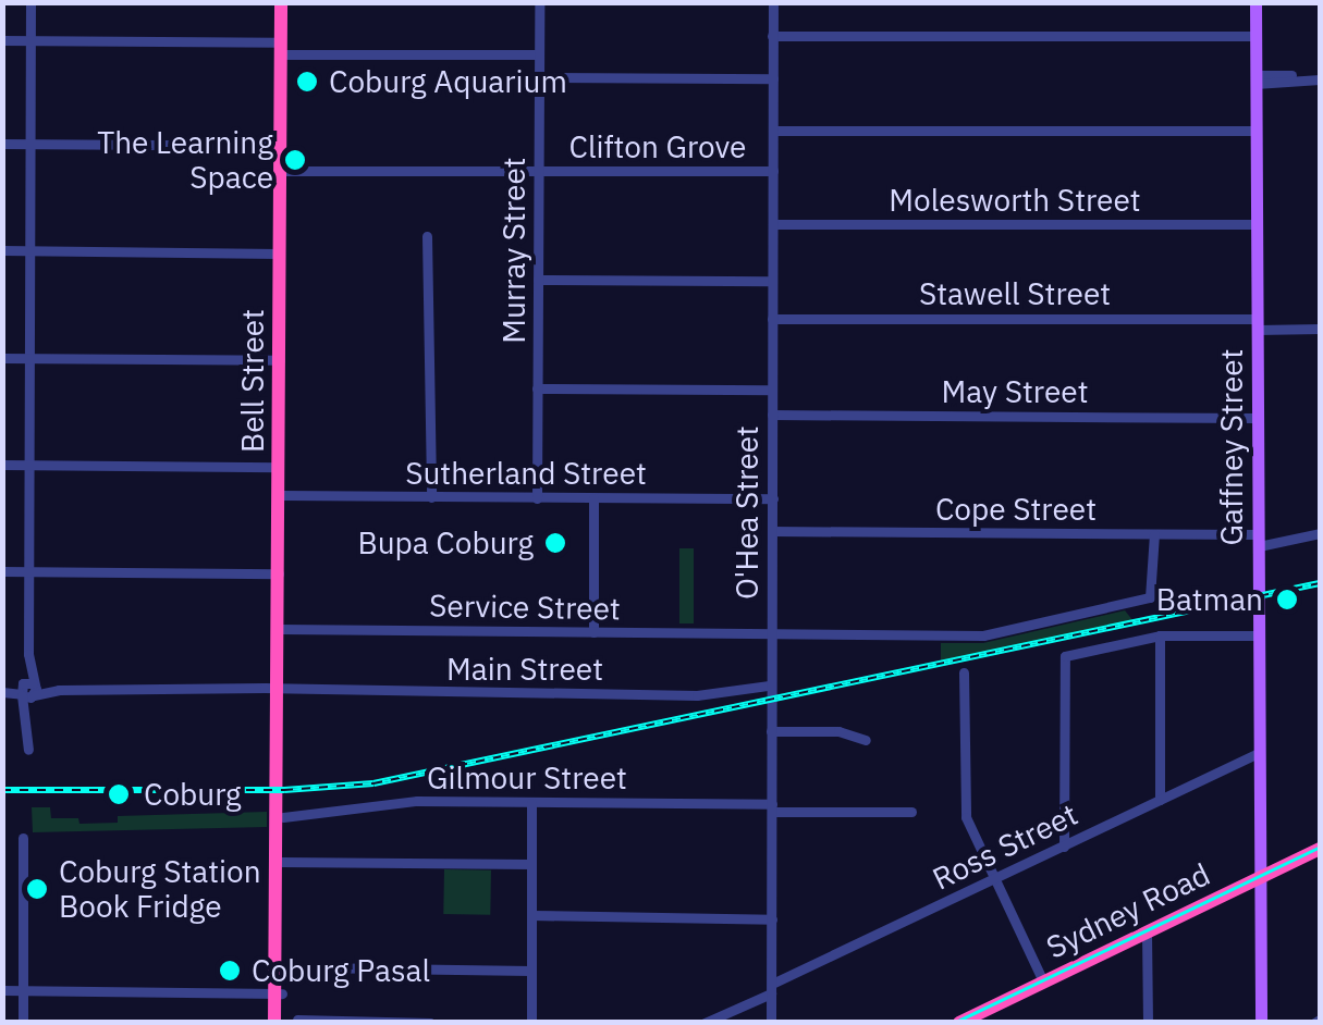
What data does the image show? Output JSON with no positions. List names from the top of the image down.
{
  "streets": {
    "highway": ["Bell Street", "Sydney Road"],
    "main road": ["Gaffney Street"],
    "street": [
      "Clifton Grove",
      "Molesworth Street",
      "Murray Street",
      "Stawell Street",
      "May Street",
      "Sutherland Street",
      "Cope Street",
      "O'Hea Street",
      "Service Street",
      "Main Street",
      "Gilmour Street",
      "Ross Street"
    ]
  },
  "crossings": [
    ["Clifton Grove", "Murray Street"],
    ["Clifton Grove", "Bell Street"],
    ["Clifton Grove", "O'Hea Street"],
    ["Molesworth Street", "Gaffney Street"],
    ["Molesworth Street", "O'Hea Street"],
    ["Murray Street", "Sutherland Street"],
    ["Stawell Street", "Gaffney Street"],
    ["Stawell Street", "O'Hea Street"],
    ["Bell Street", "Sutherland Street"],
    ["Bell Street", "Service Street"],
    ["Bell Street", "Main Street"],
    ["Bell Street", "Gilmour Street"],
    ["May Street", "Gaffney Street"],
    ["May Street", "O'Hea Street"],
    ["Gaffney Street", "Cope Street"],
    ["Gaffney Street", "Ross Street"],
    ["Gaffney Street", "Sydney Road"],
    ["Sutherland Street", "O'Hea Street"],
    ["Cope Street", "O'Hea Street"],
    ["Cope Street", "Service Street"],
    ["O'Hea Street", "Service Street"],
    ["O'Hea Street", "Main Street"],
    ["O'Hea Street", "Gilmour Street"],
    ["O'Hea Street", "Ross Street"]
  ],
  "places": [
    "Coburg Aquarium",
    "The Learning Space",
    "Bupa Coburg",
    "Batman",
    "Coburg",
    "Coburg Station Book Fridge",
    "Coburg Pasal"
  ]
}
